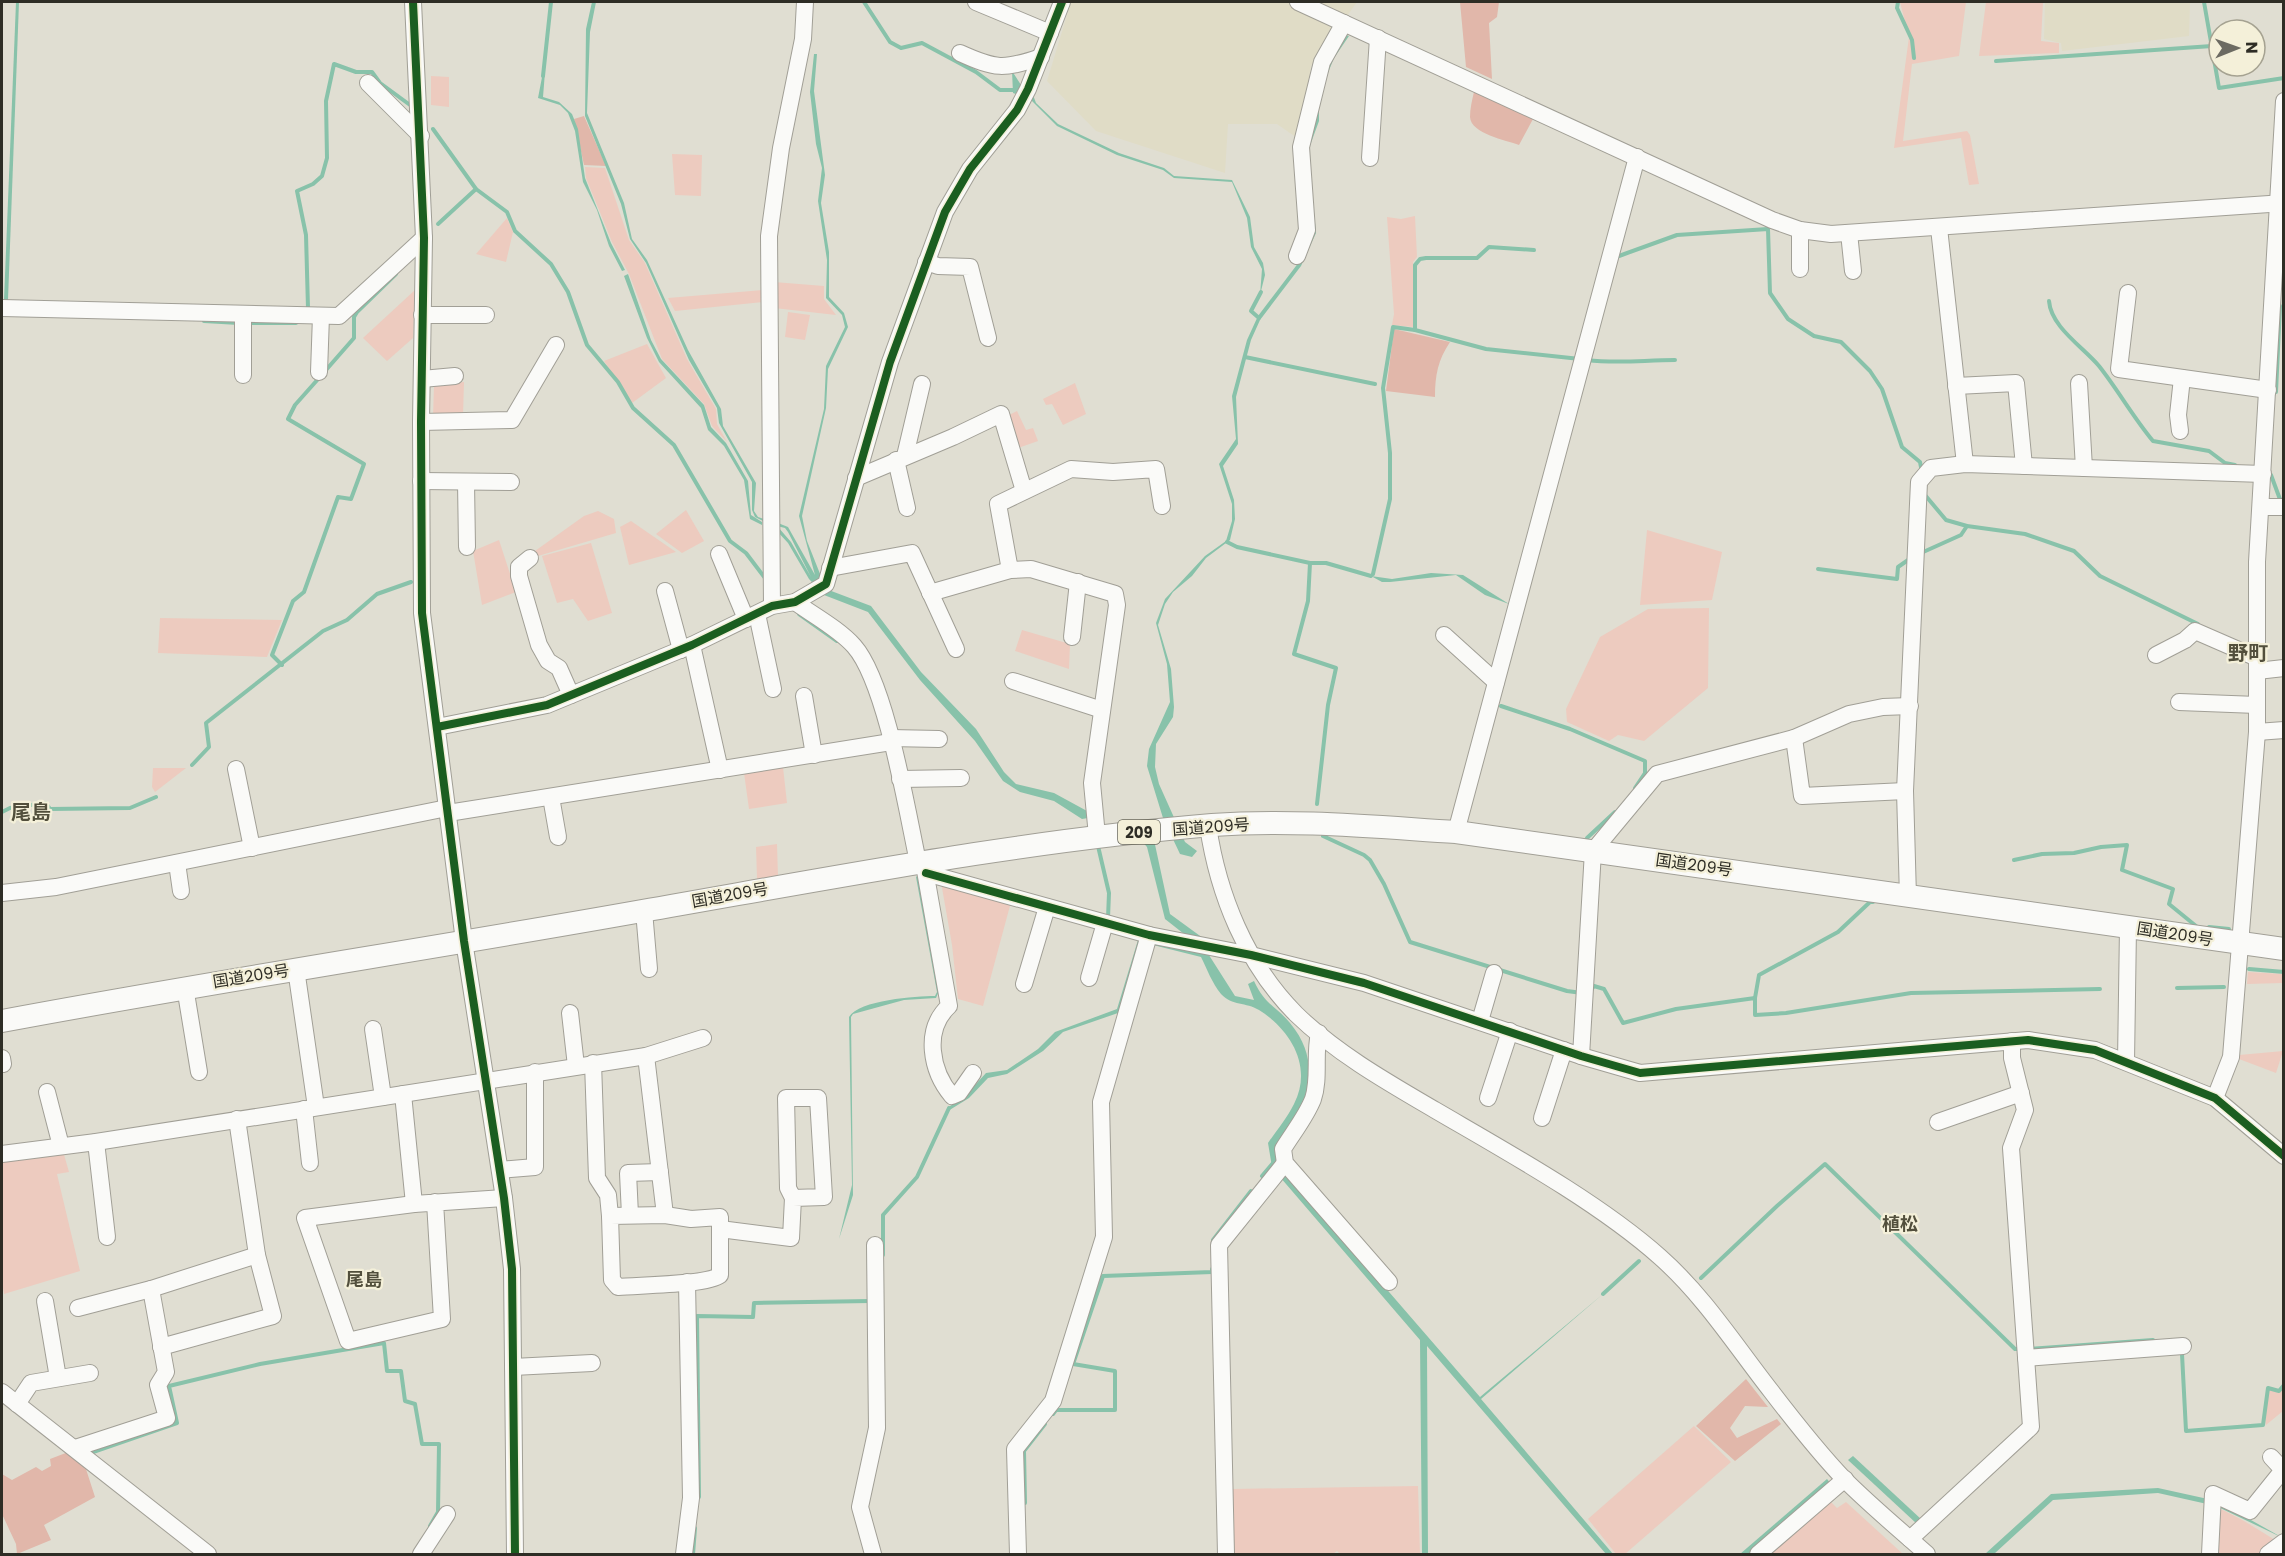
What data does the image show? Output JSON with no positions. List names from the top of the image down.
{
  "streets": {
    "highway": ["国道209号", "209"]
  },
  "districts": [
    "野町",
    "尾島",
    "植松",
    "尾島"
  ],
  "north": "right"
}
